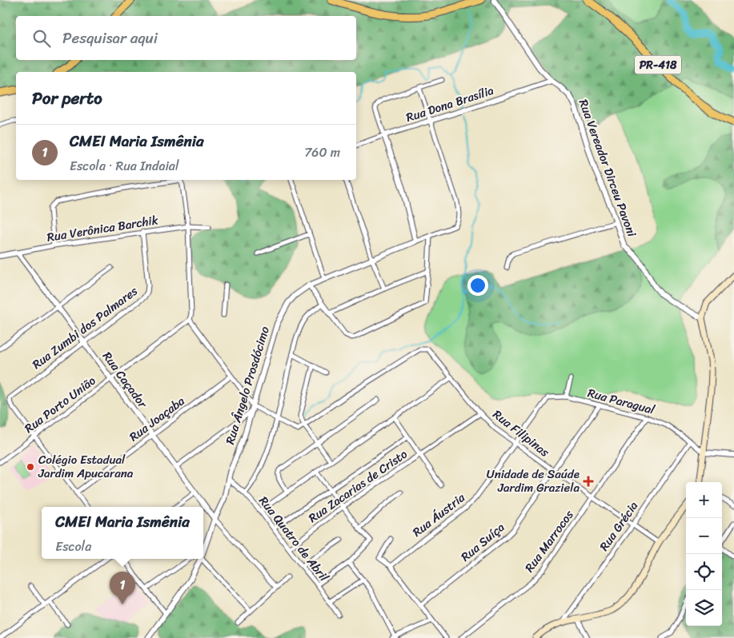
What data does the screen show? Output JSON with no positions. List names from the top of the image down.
{
  "streets": {
    "highway": ["PR-418"],
    "street": [
      "Rua Dona Brasília",
      "Rua Vereador Dirceu Pavoni",
      "Rua Verônica Barchik",
      "Rua Zumbi dos Palmares",
      "Rua Caçador",
      "Rua Ângelo Prosdócimo",
      "Rua Paragual",
      "Rua Porto União",
      "Rua Joaçaba",
      "Rua Filipinas",
      "Rua Zacarias de Cristo",
      "Rua Áustria",
      "Rua Grécia",
      "Rua Quatro de Abril",
      "Rua Marrocos",
      "Rua Suíça"
    ]
  },
  "crossings": [
    ["Rua Dona Brasília", "Rua Vereador Dirceu Pavoni"],
    ["Rua Dona Brasília", "Rua Ângelo Prosdócimo"],
    ["Rua Verônica Barchik", "Rua Zumbi dos Palmares"],
    ["Rua Verônica Barchik", "Rua Caçador"],
    ["Rua Zumbi dos Palmares", "Rua Caçador"],
    ["Rua Zumbi dos Palmares", "Rua Porto União"],
    ["Rua Caçador", "Rua Ângelo Prosdócimo"],
    ["Rua Caçador", "Rua Porto União"],
    ["Rua Caçador", "Rua Joaçaba"],
    ["Rua Ângelo Prosdócimo", "Rua Quatro de Abril"],
    ["Rua Paragual", "Rua Áustria"],
    ["Rua Paragual", "Rua Grécia"],
    ["Rua Paragual", "Rua Marrocos"],
    ["Rua Paragual", "Rua Suíça"],
    ["Rua Filipinas", "Rua Zacarias de Cristo"],
    ["Rua Filipinas", "Rua Áustria"],
    ["Rua Filipinas", "Rua Grécia"],
    ["Rua Filipinas", "Rua Marrocos"],
    ["Rua Filipinas", "Rua Suíça"],
    ["Rua Zacarias de Cristo", "Rua Quatro de Abril"]
  ],
  "places": {
    "other": ["Colégio Estadual Jardim Apucarana"],
    "health": ["Unidade de Saúde Jardim Graziela"]
  },
  "page": {
    "search": "Pesquisar aqui",
    "heading": "Por perto",
    "list": [
      {
        "mark": "1",
        "name": "CMEI Maria Ismênia",
        "note": "Escola · Rua Indaial",
        "value": "760 m"
      }
    ],
    "map_buttons": ["+", "−"],
    "popup": ["CMEI Maria Ismênia", "Escola"],
    "pins": "1"
  }
}
